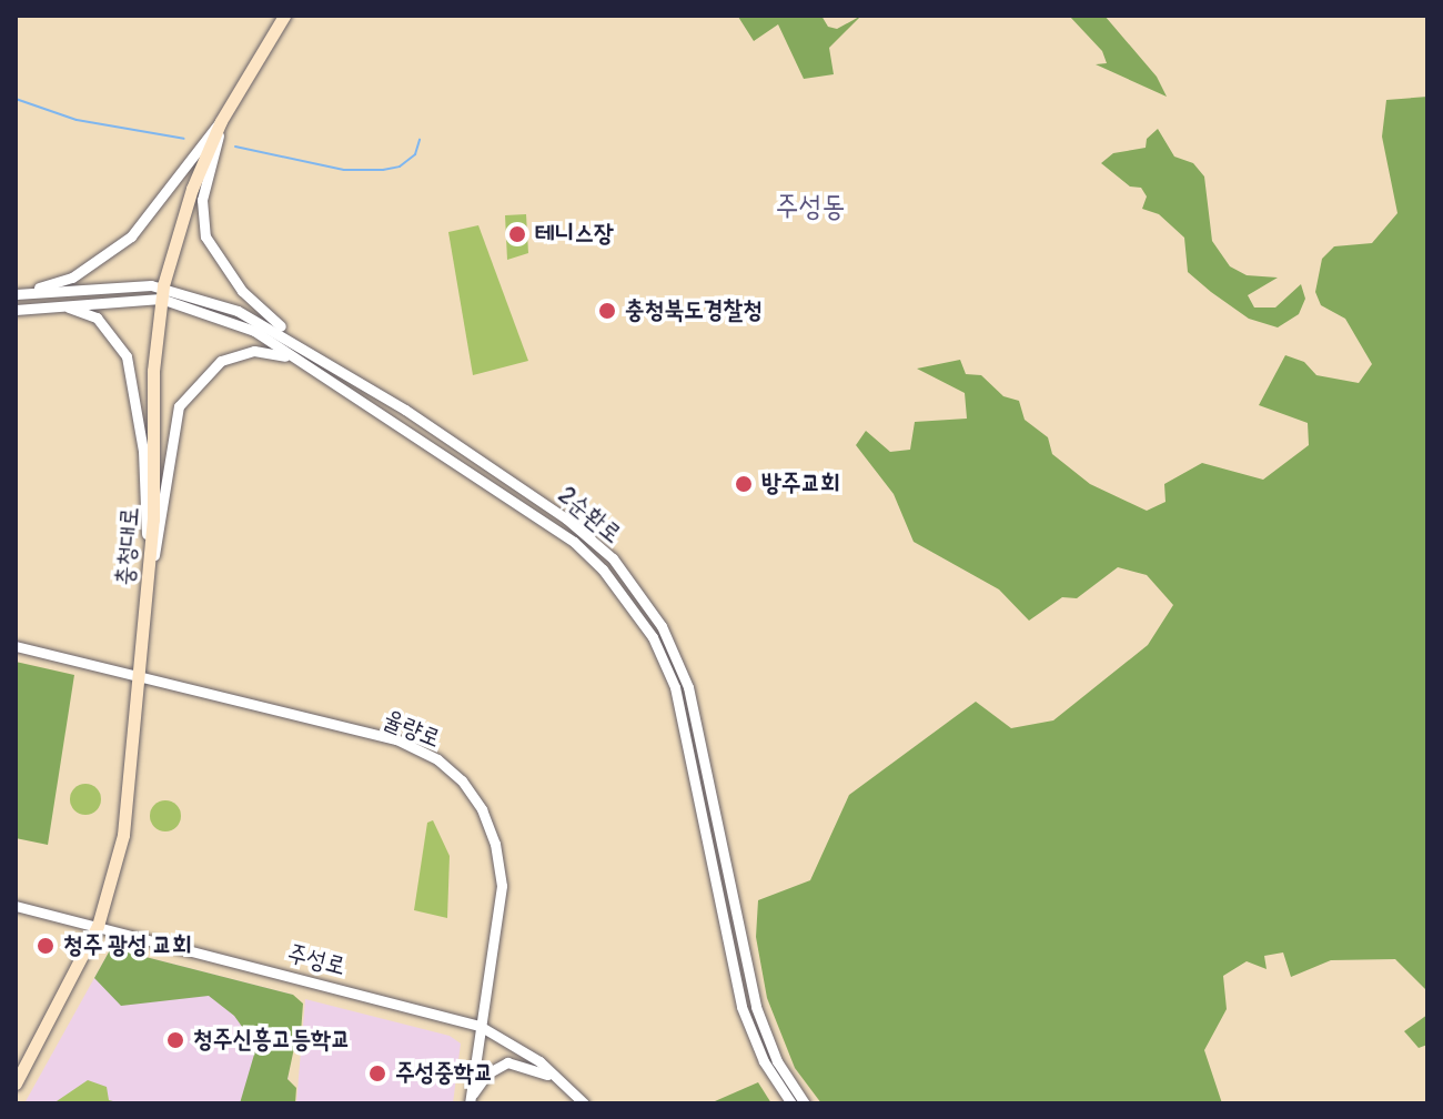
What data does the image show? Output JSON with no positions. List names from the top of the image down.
{
  "streets": {
    "main road": ["충청대로"],
    "street": ["2순환로", "율량로", "주성로"]
  },
  "crossings": [
    ["2순환로", "충청대로"],
    ["충청대로", "율량로"],
    ["충청대로", "주성로"],
    ["율량로", "주성로"]
  ],
  "districts": ["주성동"],
  "places": [
    "테니스장",
    "충청북도경찰청",
    "방주교회",
    "청주 광성 교회",
    "청주신흥고등학교",
    "주성중학교"
  ]
}
